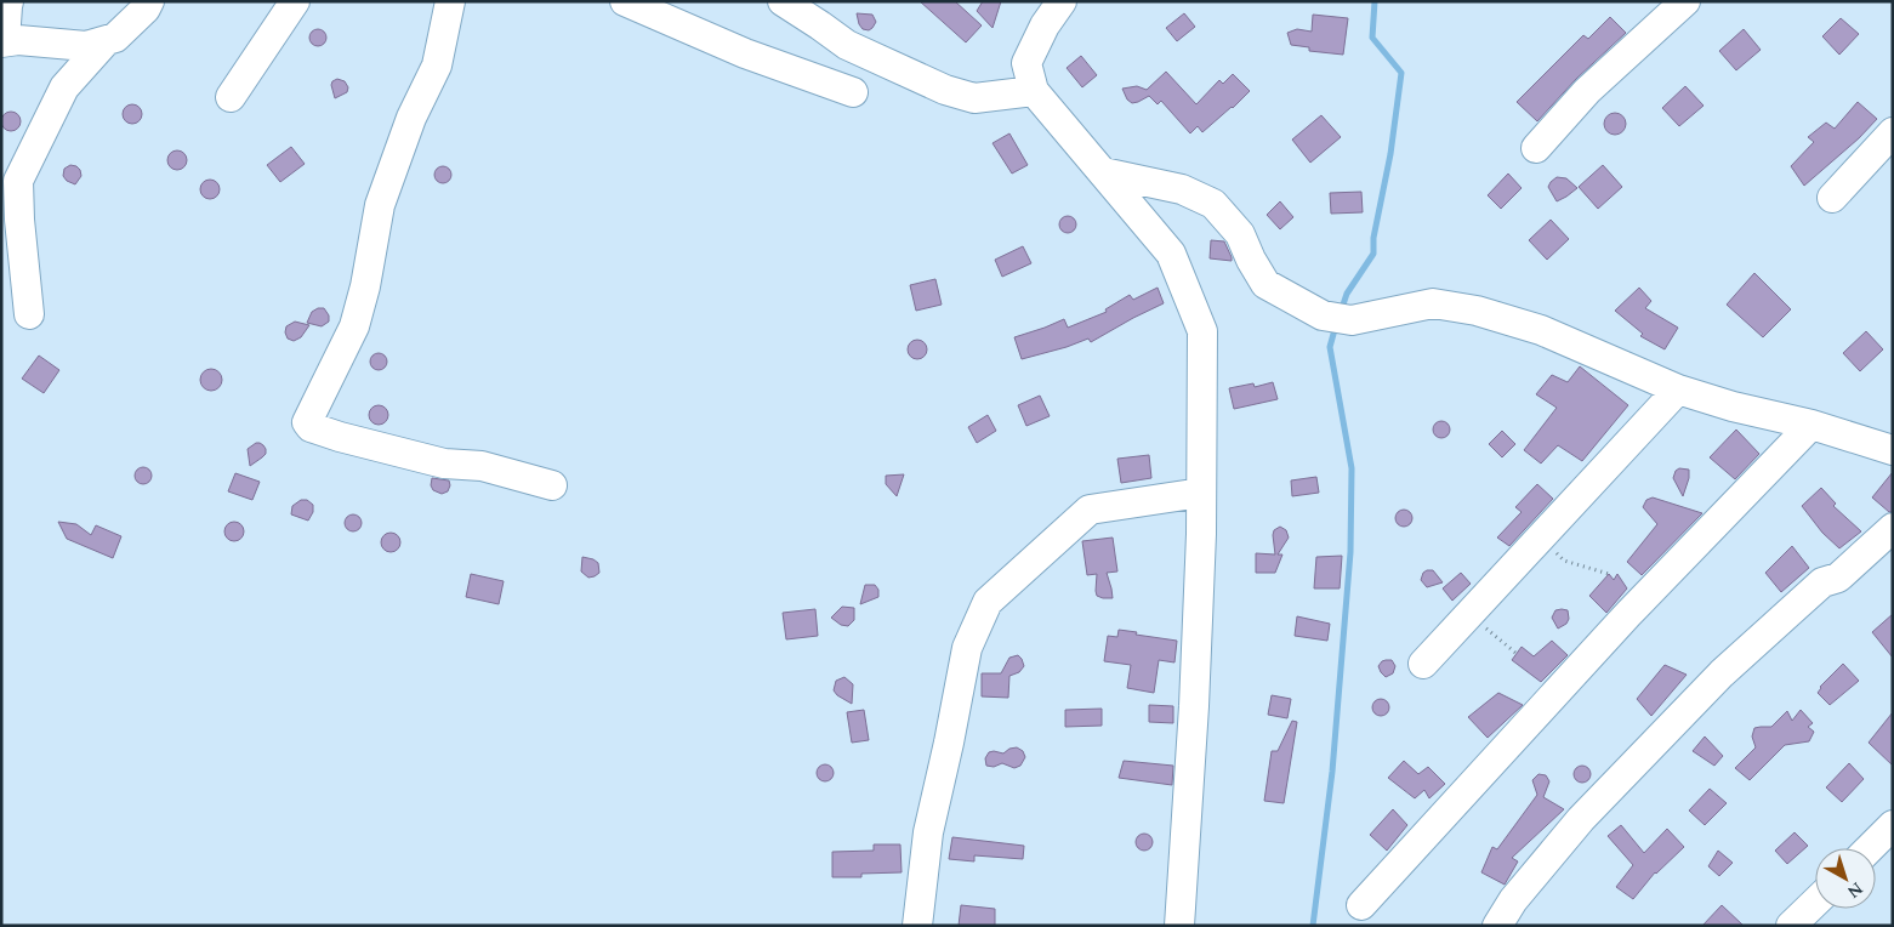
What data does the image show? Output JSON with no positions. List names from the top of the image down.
{
  "north": "bottom right"
}
